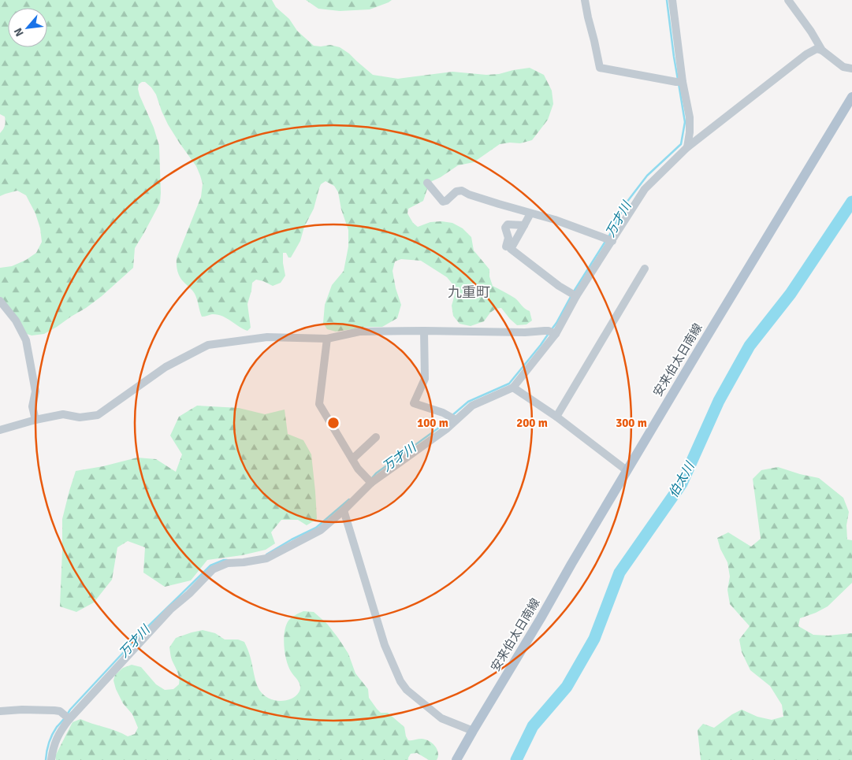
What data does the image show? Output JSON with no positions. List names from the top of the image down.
{
  "streets": {
    "main road": ["安来伯太日南線"]
  },
  "districts": ["九重町"],
  "water": ["万才川", "伯太川"],
  "north": "bottom left",
  "rings": ["100 m", "200 m", "300 m"]
}
